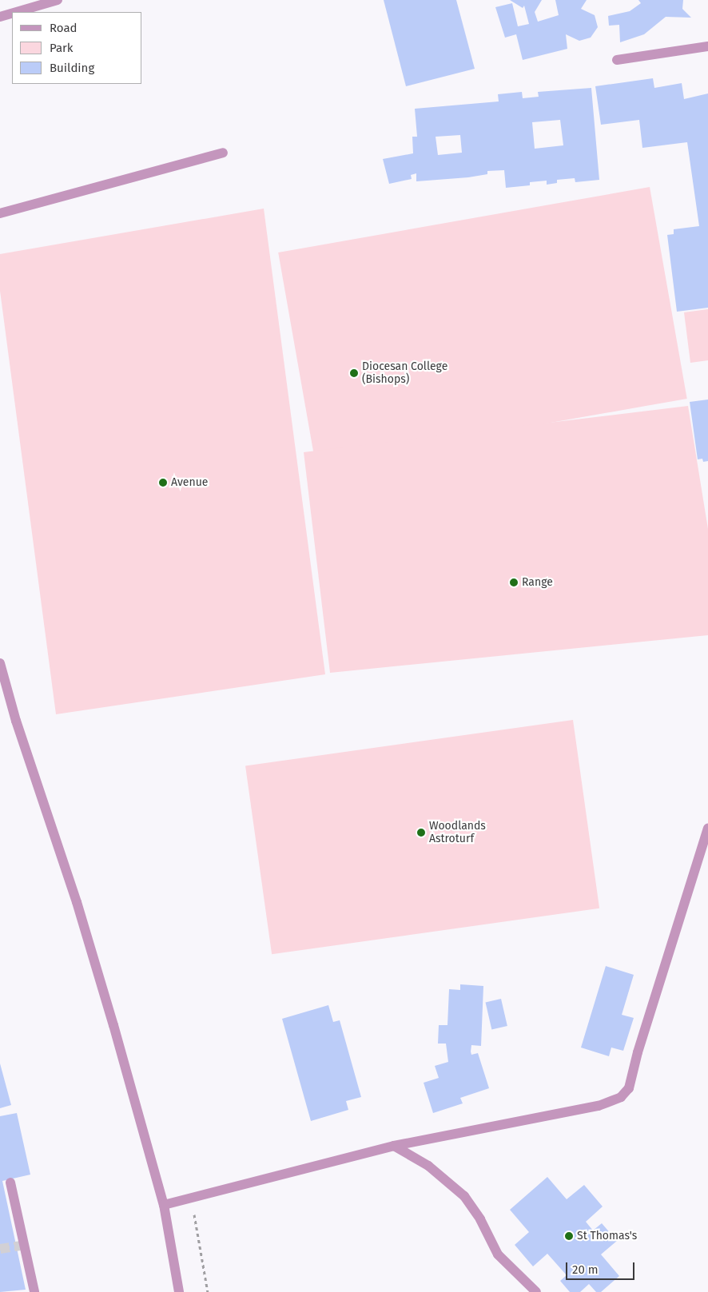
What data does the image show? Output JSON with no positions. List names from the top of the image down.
{
  "places": [
    "Diocesan College (Bishops)",
    "Avenue",
    "Range",
    "Woodlands Astroturf",
    "St Thomas's"
  ],
  "legend": ["Road", "Park", "Building"],
  "scale_bar": "20 m"
}
